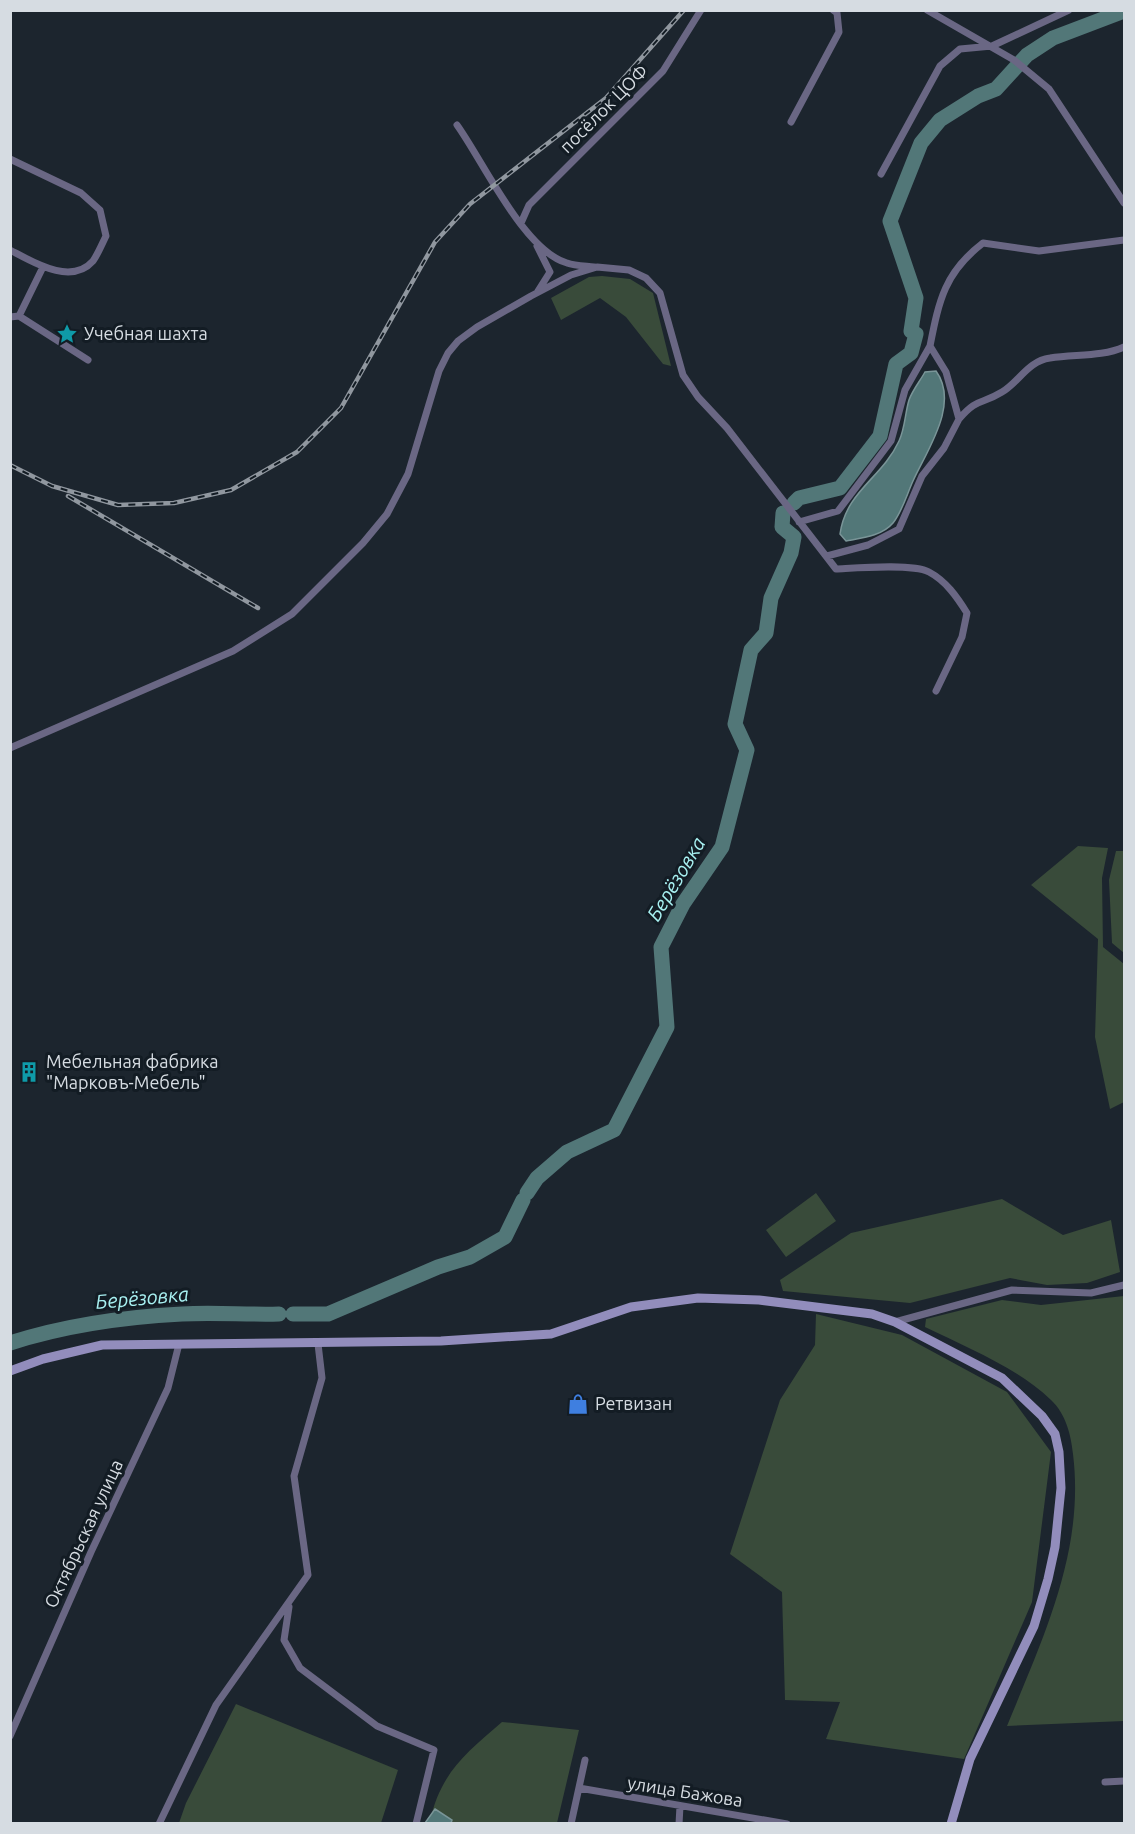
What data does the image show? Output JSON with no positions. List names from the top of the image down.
{
  "streets": {
    "street": ["посёлок ЦОФ", "Октябрьская улица", "улица Бажова"]
  },
  "water": ["Берёзовка"],
  "places": {
    "place": ["Учебная шахта"],
    "building": ["Мебельная фабрика \"Марковъ-Мебель\""],
    "shop": ["Ретвизан"]
  }
}
